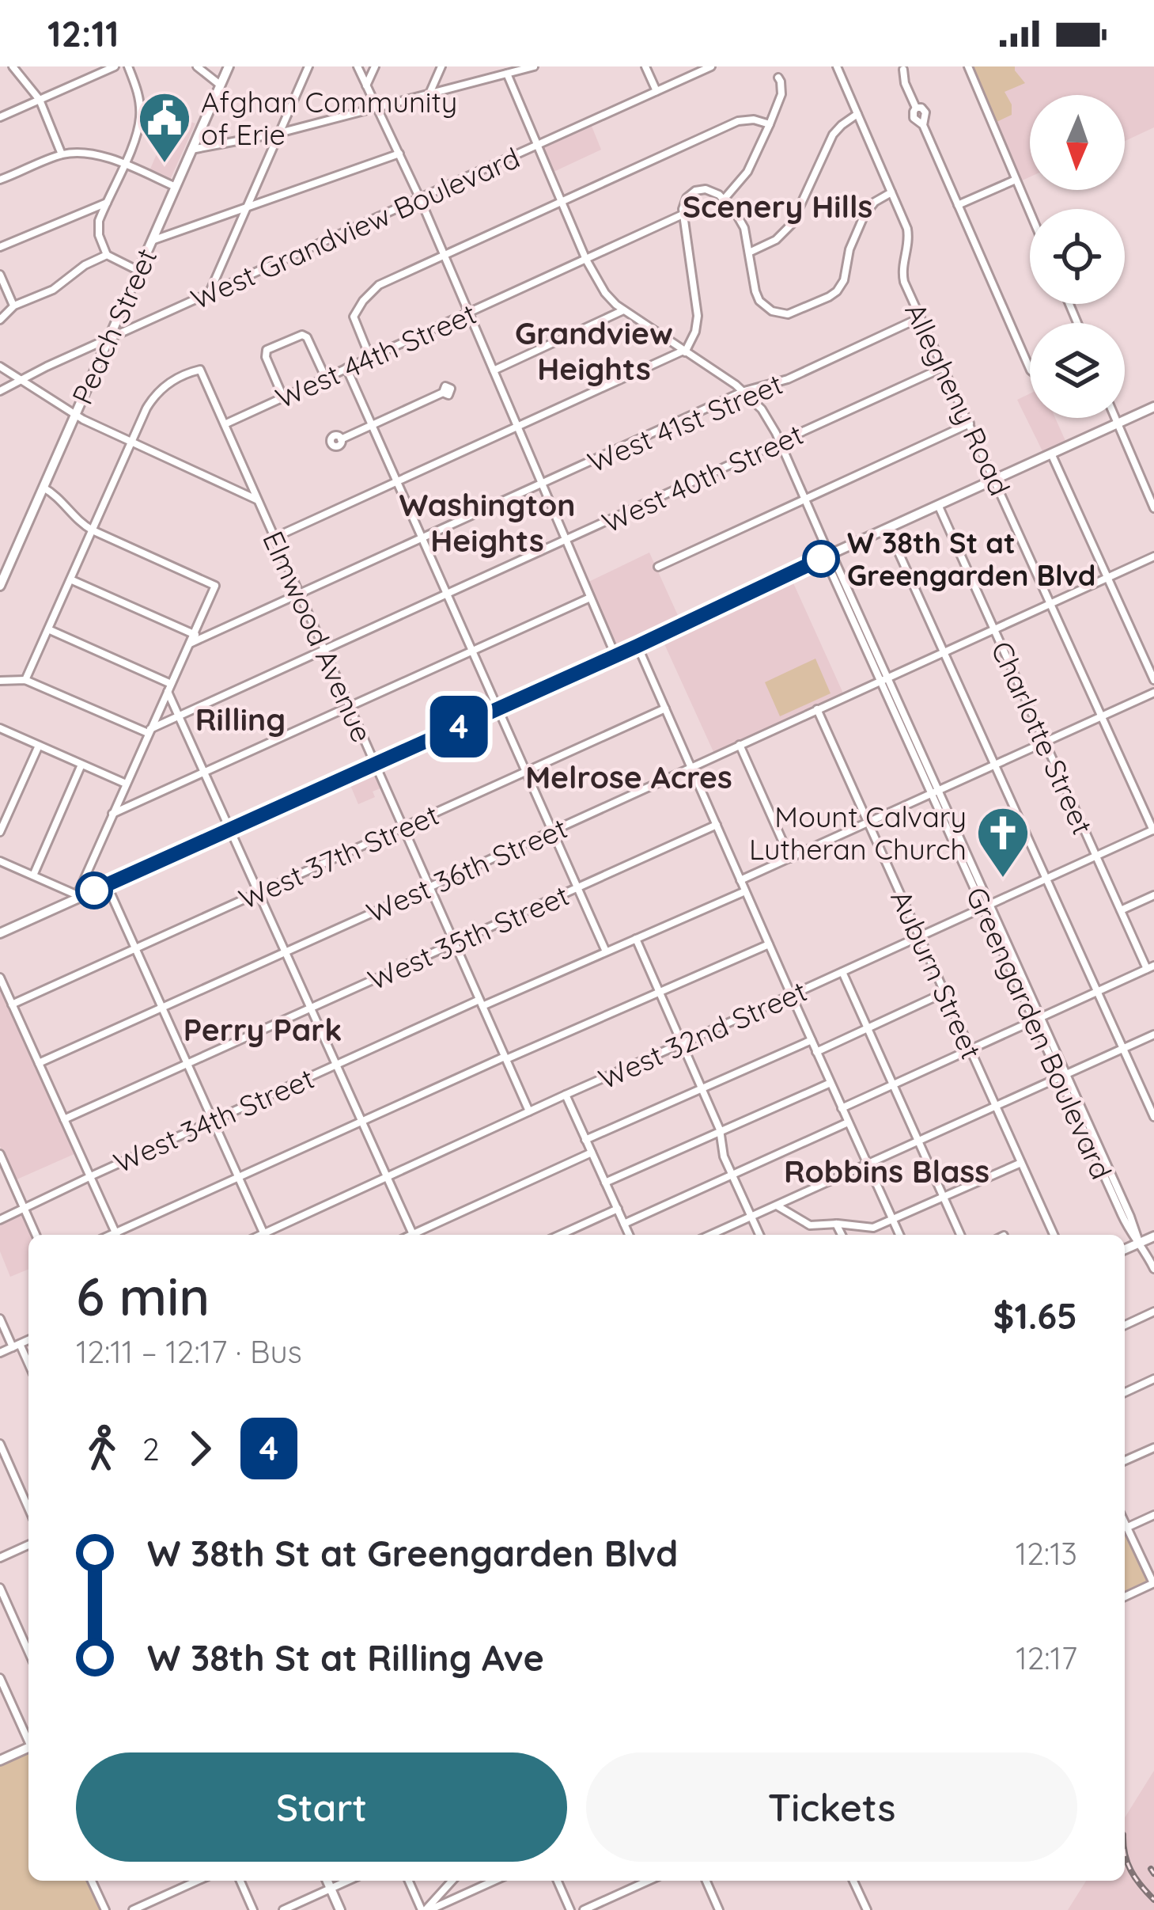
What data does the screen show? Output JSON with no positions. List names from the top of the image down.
{
  "streets": {
    "main road": ["Peach Street"],
    "street": [
      "West Grandview Boulevard",
      "West 44th Street",
      "Allegheny Road",
      "West 41st Street",
      "West 40th Street",
      "Elmwood Avenue",
      "Charlotte Street",
      "West 37th Street",
      "West 36th Street",
      "West 35th Street",
      "Auburn Street",
      "Greengarden Boulevard",
      "West 32nd Street",
      "West 34th Street"
    ]
  },
  "crossings": [
    ["West Grandview Boulevard", "Peach Street"],
    ["West Grandview Boulevard", "Greengarden Boulevard"],
    ["West 44th Street", "Elmwood Avenue"],
    ["West 44th Street", "Greengarden Boulevard"],
    ["Allegheny Road", "West 41st Street"],
    ["Allegheny Road", "West 40th Street"],
    ["Allegheny Road", "West 36th Street"],
    ["Allegheny Road", "West 32nd Street"],
    ["West 41st Street", "Elmwood Avenue"],
    ["West 41st Street", "Greengarden Boulevard"],
    ["West 40th Street", "Elmwood Avenue"],
    ["West 40th Street", "Greengarden Boulevard"],
    ["Elmwood Avenue", "West 37th Street"],
    ["Elmwood Avenue", "West 36th Street"],
    ["Elmwood Avenue", "West 35th Street"],
    ["Elmwood Avenue", "West 32nd Street"],
    ["Elmwood Avenue", "West 34th Street"],
    ["Charlotte Street", "West 36th Street"],
    ["Charlotte Street", "West 32nd Street"],
    ["West 36th Street", "Auburn Street"],
    ["West 36th Street", "Greengarden Boulevard"],
    ["Auburn Street", "West 32nd Street"],
    ["Greengarden Boulevard", "West 32nd Street"]
  ],
  "districts": [
    "Scenery Hills",
    "Grandview Heights",
    "Washington Heights",
    "Rilling",
    "Melrose Acres",
    "Perry Park",
    "Robbins Blass"
  ],
  "places": {
    "public building": ["Afghan Community of Erie"],
    "other": ["W 38th St at Greengarden Blvd"],
    "church": ["Mount Calvary Lutheran Church"]
  },
  "lines": ["bus line 4"],
  "north": "bottom",
  "page": {
    "status": "12:11",
    "on_map": "4",
    "heading": ["6 min", "12:11 – 12:17 · Bus", "$1.65"],
    "legs": ["2", "4"],
    "list": [
      {
        "name": "W 38th St at Greengarden Blvd",
        "value": "12:13"
      },
      {
        "name": "W 38th St at Rilling Ave",
        "value": "12:17"
      }
    ],
    "buttons": ["Start", "Tickets"]
  }
}
